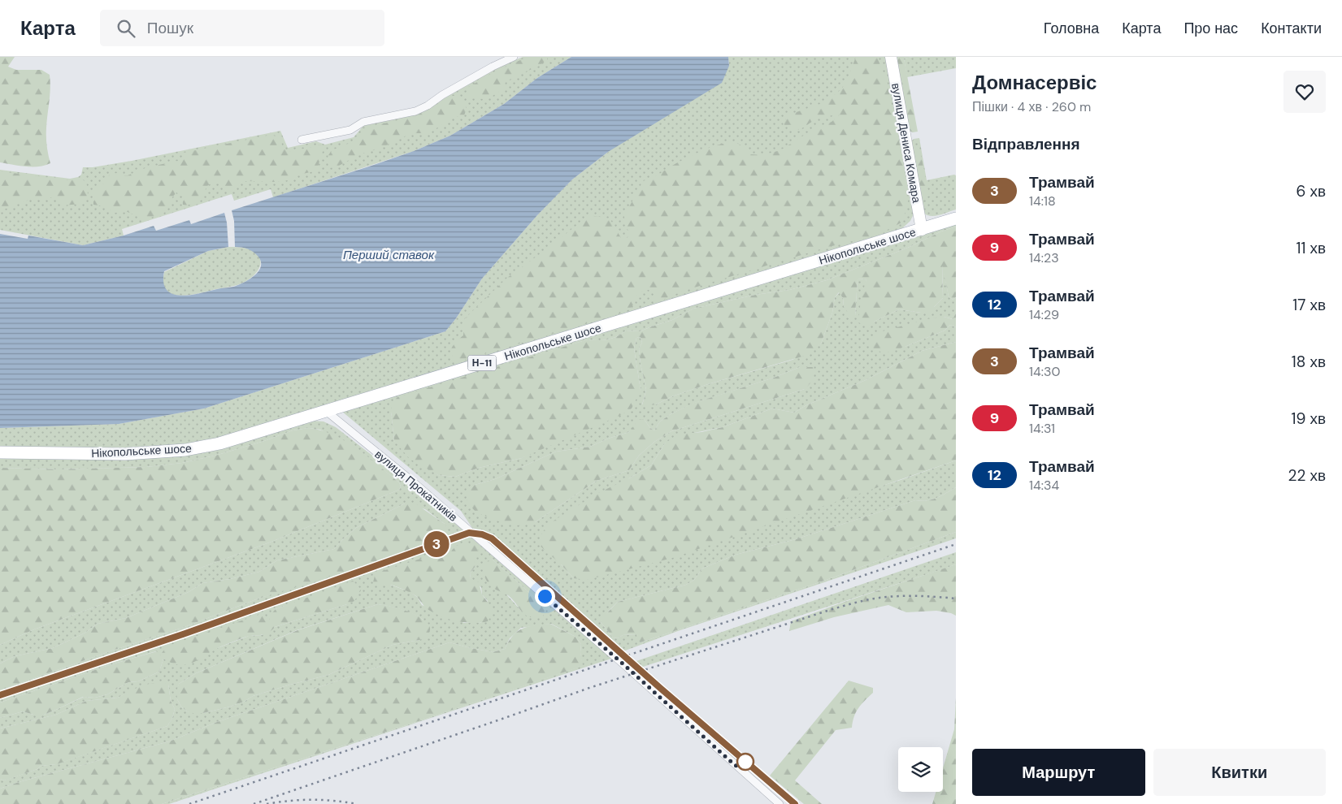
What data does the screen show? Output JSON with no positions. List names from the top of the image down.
{
  "streets": {
    "main road": ["Нікопольське шосе", "Н-11"],
    "street": ["вулиця Дениса Комара", "вулиця Прокатників"]
  },
  "crossings": [
    ["вулиця Дениса Комара", "Нікопольське шосе"],
    ["Нікопольське шосе", "вулиця Прокатників"]
  ],
  "water": ["Перший ставок"],
  "lines": ["tram line 3"],
  "page": {
    "header": "Карта",
    "search": "Пошук",
    "nav": [
      "Головна",
      "Карта",
      "Про нас",
      "Контакти"
    ],
    "on_map": "3",
    "heading": [
      ["Домнасервіс", "Пішки · 4 хв · 260 m"],
      "Відправлення"
    ],
    "list": [
      {
        "mark": "3",
        "name": "Трамвай",
        "note": "14:18",
        "value": "6 хв"
      },
      {
        "mark": "9",
        "name": "Трамвай",
        "note": "14:23",
        "value": "11 хв"
      },
      {
        "mark": "12",
        "name": "Трамвай",
        "note": "14:29",
        "value": "17 хв"
      },
      {
        "mark": "3",
        "name": "Трамвай",
        "note": "14:30",
        "value": "18 хв"
      },
      {
        "mark": "9",
        "name": "Трамвай",
        "note": "14:31",
        "value": "19 хв"
      },
      {
        "mark": "12",
        "name": "Трамвай",
        "note": "14:34",
        "value": "22 хв"
      }
    ],
    "buttons": ["Маршрут", "Квитки"]
  }
}
